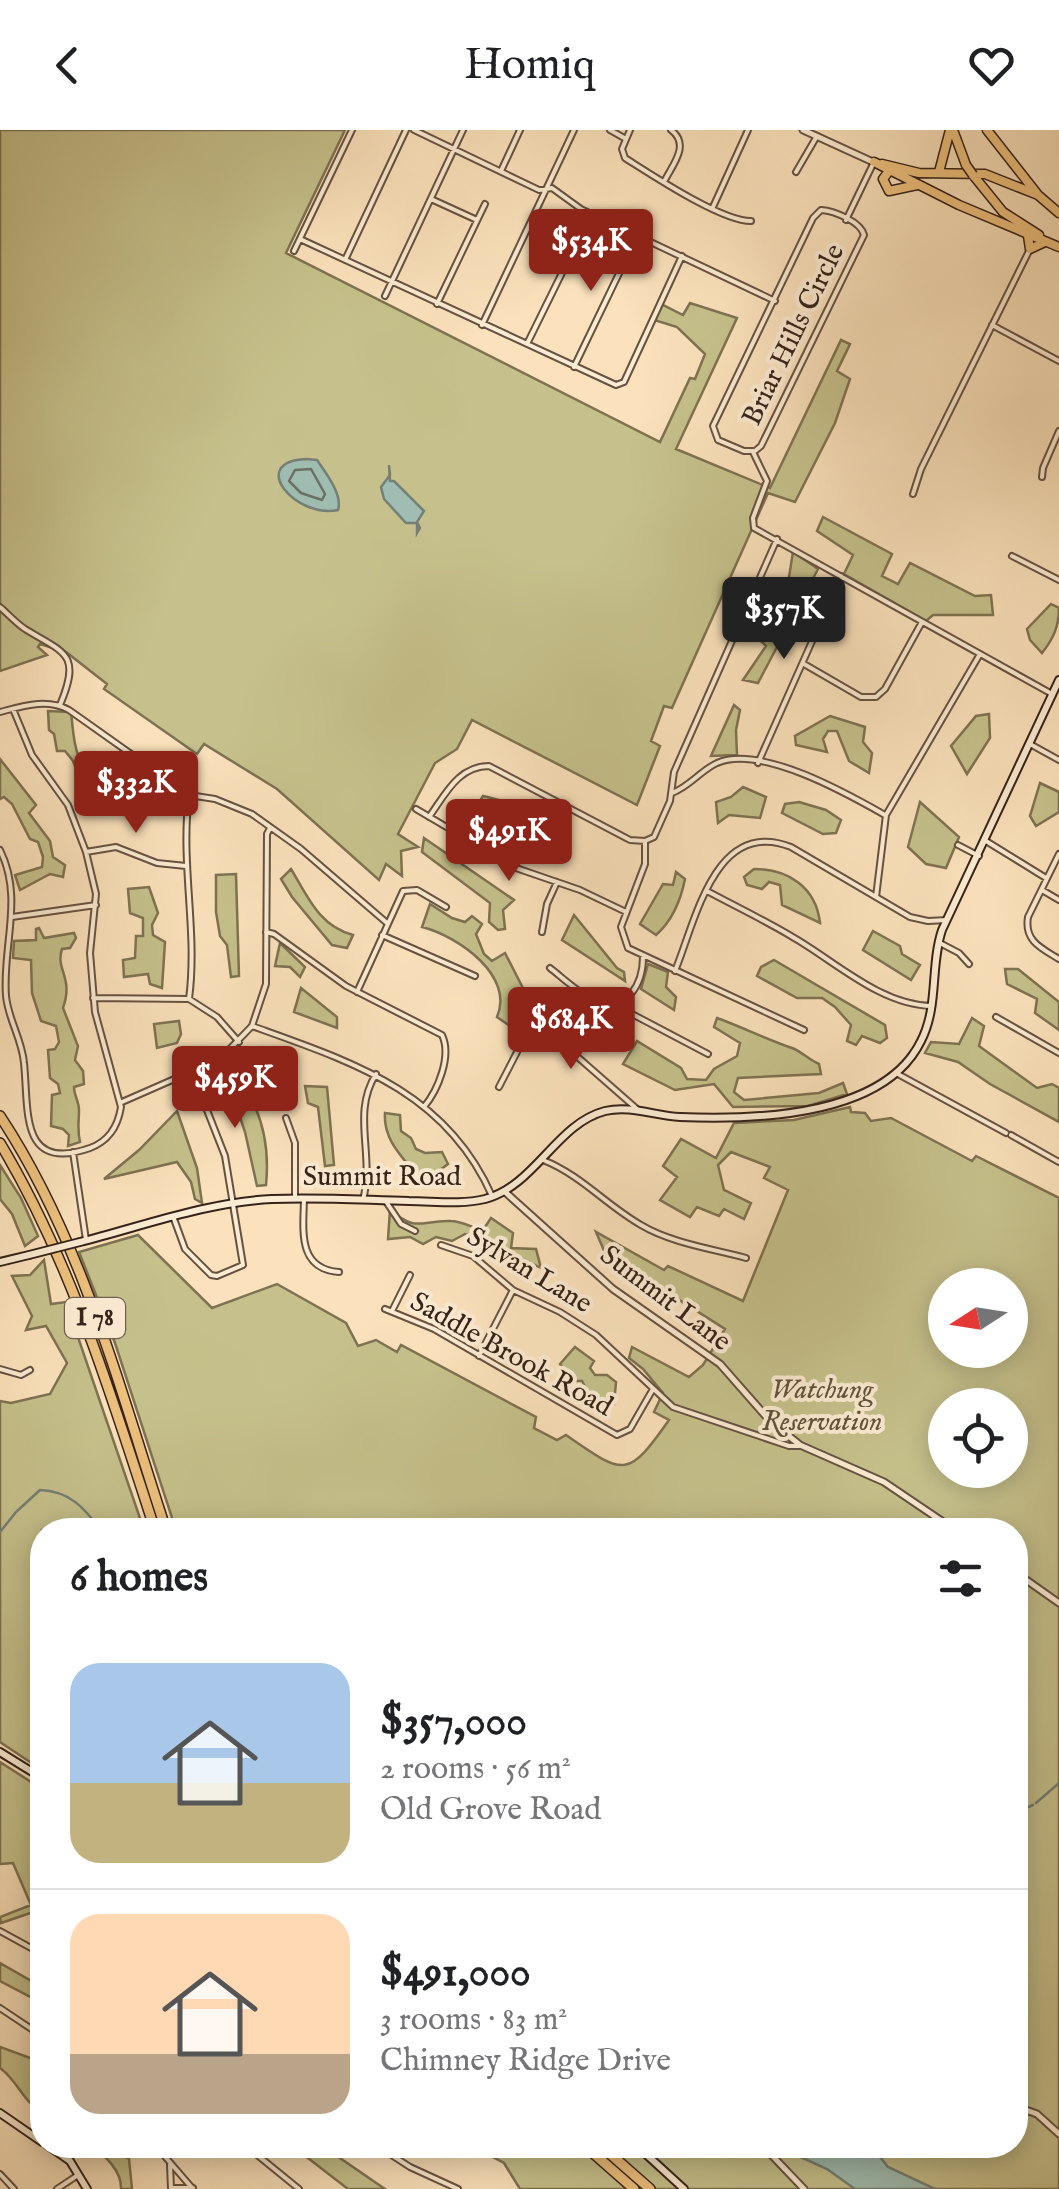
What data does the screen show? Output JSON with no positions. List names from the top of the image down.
{
  "streets": {
    "highway": ["I 78"],
    "main road": ["Summit Road"],
    "street": [
      "Briar Hills Circle",
      "Sylvan Lane",
      "Summit Lane",
      "Saddle Brook Road"
    ]
  },
  "crossings": [
    ["Summit Road", "Summit Lane"],
    ["Sylvan Lane", "Summit Lane"],
    ["Sylvan Lane", "Saddle Brook Road"]
  ],
  "parks": ["Watchung Reservation"],
  "north": "left",
  "page": {
    "header": "Homiq",
    "price": [
      "$534K",
      "$357K",
      "$332K",
      "$491K",
      "$684K",
      "$459K"
    ],
    "heading": "6 homes",
    "list": [
      {
        "name": "$357,000",
        "note": "2 rooms · 56 m² · Old Grove Road"
      },
      {
        "name": "$491,000",
        "note": "3 rooms · 83 m² · Chimney Ridge Drive"
      }
    ]
  }
}
